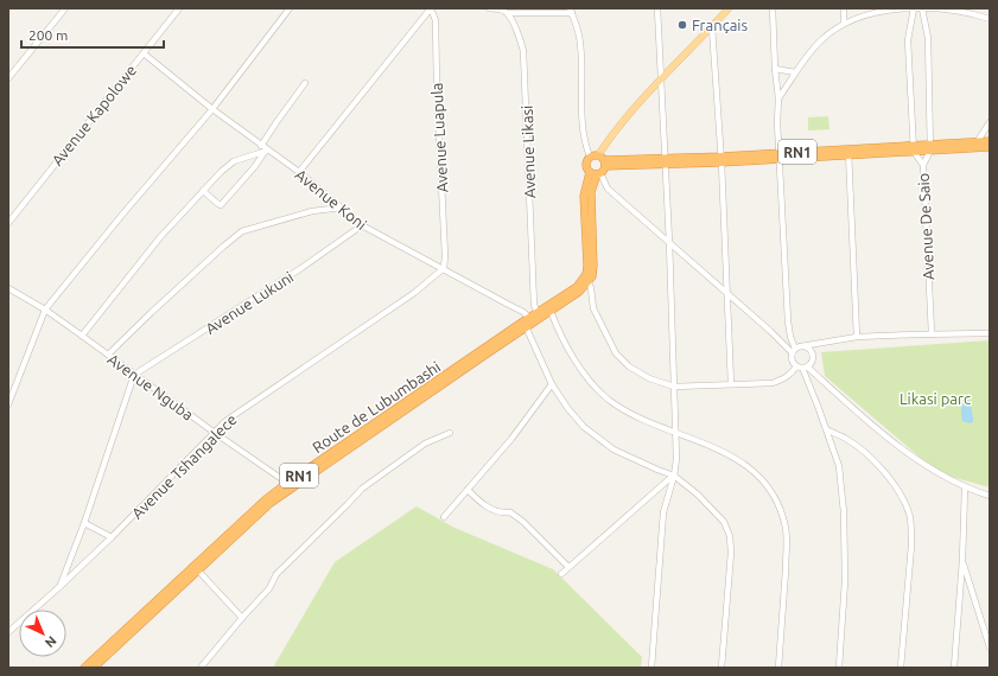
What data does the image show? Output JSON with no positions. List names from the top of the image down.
{
  "streets": {
    "highway": ["RN1", "Route de Lubumbashi"],
    "street": [
      "Avenue Kapolowe",
      "Avenue Luapula",
      "Avenue Likasi",
      "Avenue Koni",
      "Avenue De Saio",
      "Avenue Lukuni",
      "Avenue Nguba",
      "Avenue Tshangalece"
    ]
  },
  "crossings": [
    ["Avenue Kapolowe", "Avenue Koni"],
    ["Avenue Luapula", "Avenue Koni"],
    ["Avenue Luapula", "Avenue Tshangalece"],
    ["Avenue Likasi", "Route de Lubumbashi"],
    ["RN1", "Avenue De Saio"],
    ["Avenue Koni", "Avenue Lukuni"],
    ["Avenue Koni", "Route de Lubumbashi"],
    ["Avenue Koni", "Avenue Tshangalece"],
    ["Avenue Lukuni", "Avenue Nguba"],
    ["Avenue Nguba", "Route de Lubumbashi"],
    ["Avenue Nguba", "Avenue Tshangalece"]
  ],
  "parks": ["Likasi parc"],
  "places": ["Français"],
  "scale_bar": "200 m",
  "north": "bottom right"
}
